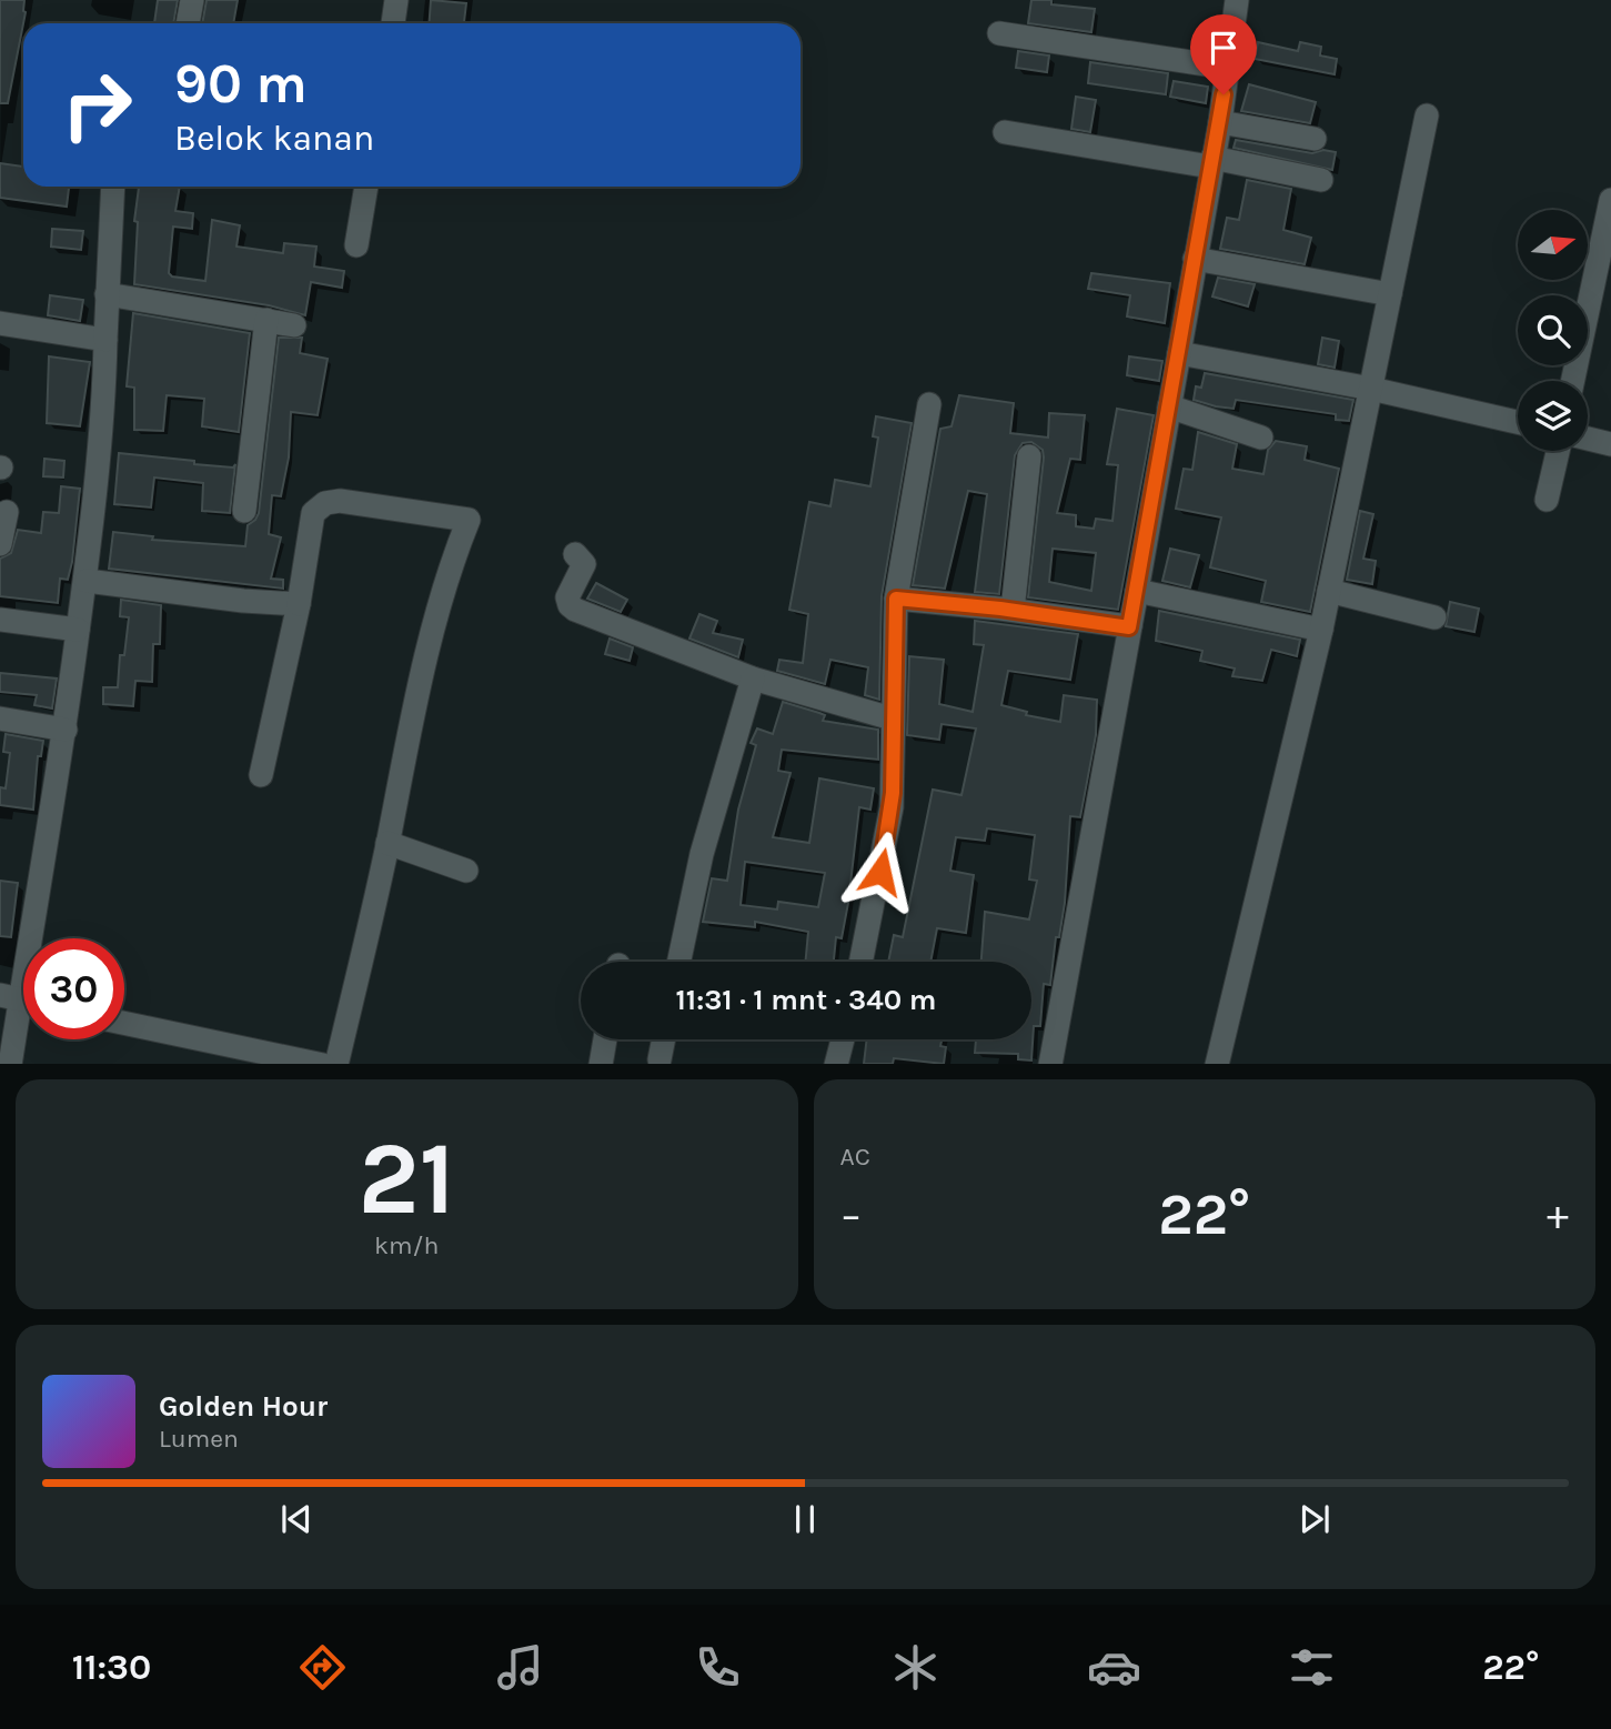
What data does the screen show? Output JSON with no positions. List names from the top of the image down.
{
  "north": "right",
  "page": {
    "turn": ["90 m", "Belok kanan"],
    "limit": "30",
    "trip": "11:31 · 1 mnt · 340 m",
    "tile": [
      ["21", "km/h"],
      "AC"
    ],
    "heat": ["−", "22°", "+"],
    "song": ["Golden Hour", "Lumen"],
    "tabs": ["11:30", "22°"]
  }
}
